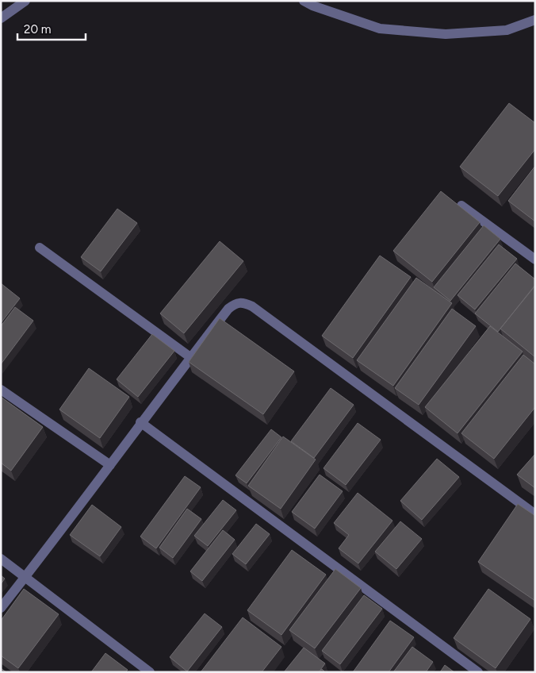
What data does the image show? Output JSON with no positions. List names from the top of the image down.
{
  "scale_bar": "20 m"
}
